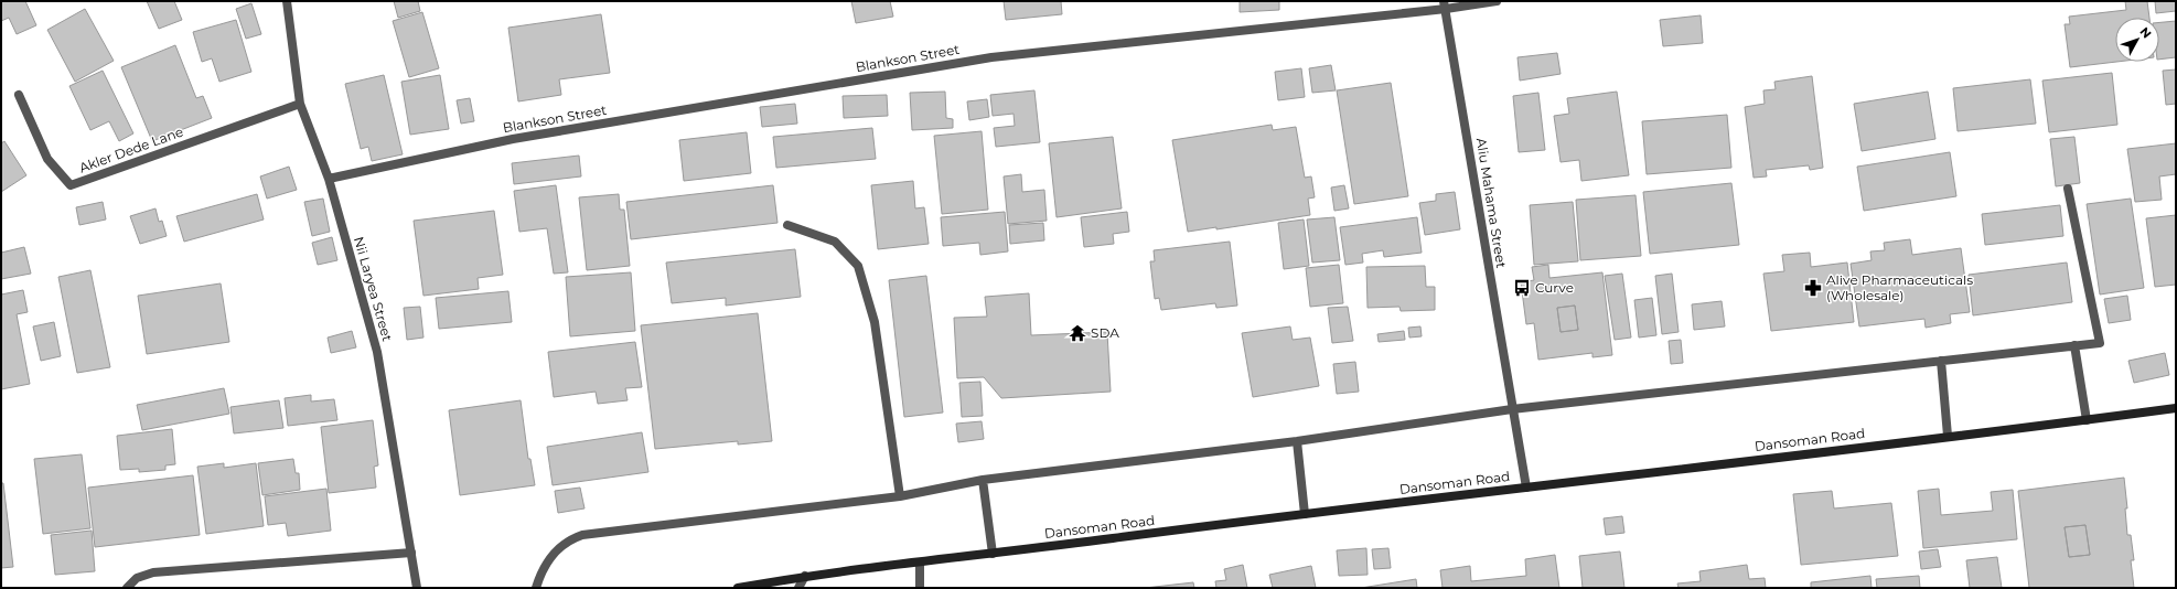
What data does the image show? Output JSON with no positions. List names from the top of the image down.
{
  "streets": {
    "main road": ["Dansoman Road"],
    "street": [
      "Blankson Street",
      "Akler Dede Lane",
      "Aliu Mahama Street",
      "Nii Laryea Street"
    ]
  },
  "crossings": [
    ["Blankson Street", "Aliu Mahama Street"],
    ["Blankson Street", "Nii Laryea Street"],
    ["Akler Dede Lane", "Nii Laryea Street"],
    ["Aliu Mahama Street", "Dansoman Road"]
  ],
  "places": {
    "bus stop": ["Curve"],
    "pharmacy": ["Alive Pharmaceuticals (Wholesale)"],
    "temple": ["SDA"]
  },
  "north": "top right"
}
